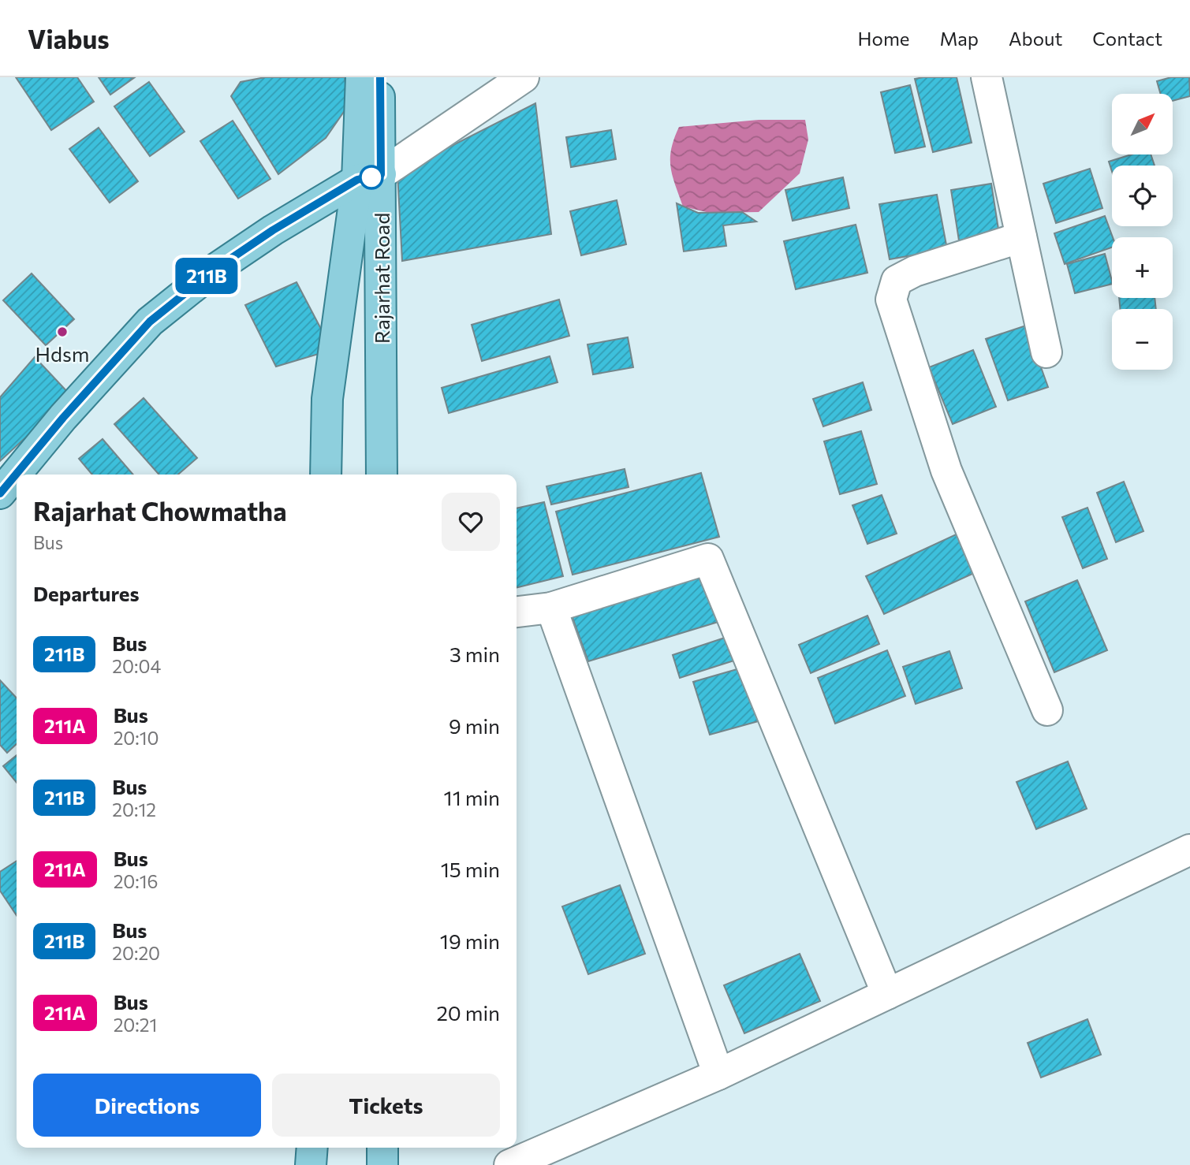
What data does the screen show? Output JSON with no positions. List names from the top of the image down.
{
  "streets": {
    "main road": ["Rajarhat Road"]
  },
  "places": ["Hdsm"],
  "lines": ["bus line 211B"],
  "north": "top right",
  "page": {
    "header": "Viabus",
    "nav": [
      "Home",
      "Map",
      "About",
      "Contact"
    ],
    "on_map": "211B",
    "map_buttons": ["+", "−"],
    "heading": [
      ["Rajarhat Chowmatha", "Bus"],
      "Departures"
    ],
    "list": [
      {
        "mark": "211B",
        "name": "Bus",
        "note": "20:04",
        "value": "3 min"
      },
      {
        "mark": "211A",
        "name": "Bus",
        "note": "20:10",
        "value": "9 min"
      },
      {
        "mark": "211B",
        "name": "Bus",
        "note": "20:12",
        "value": "11 min"
      },
      {
        "mark": "211A",
        "name": "Bus",
        "note": "20:16",
        "value": "15 min"
      },
      {
        "mark": "211B",
        "name": "Bus",
        "note": "20:20",
        "value": "19 min"
      },
      {
        "mark": "211A",
        "name": "Bus",
        "note": "20:21",
        "value": "20 min"
      }
    ],
    "buttons": ["Directions", "Tickets"]
  }
}
